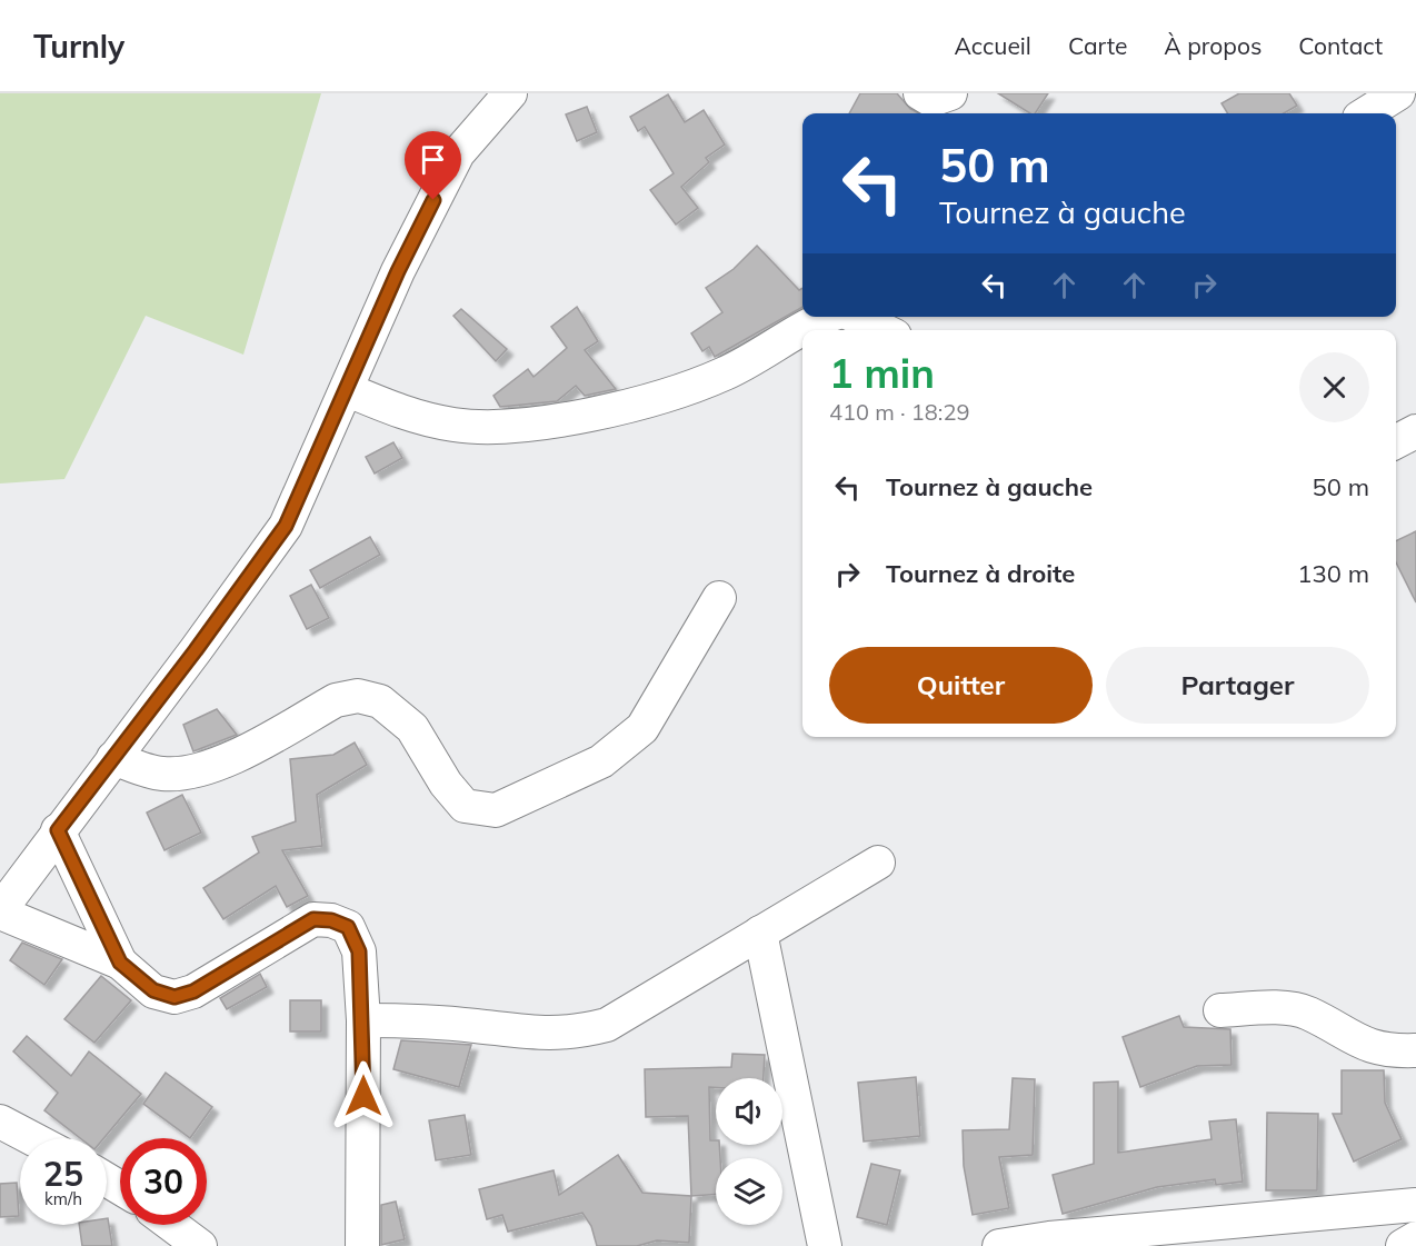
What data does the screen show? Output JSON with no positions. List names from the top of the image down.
{
  "page": {
    "header": "Turnly",
    "nav": [
      "Accueil",
      "Carte",
      "À propos",
      "Contact"
    ],
    "turn": ["50 m", "Tournez à gauche"],
    "heading": ["1 min", "410 m · 18:29"],
    "list": [
      {
        "name": "Tournez à gauche",
        "value": "50 m"
      },
      {
        "name": "Tournez à droite",
        "value": "130 m"
      }
    ],
    "buttons": ["Quitter", "Partager"],
    "speed": "25 km/h",
    "limit": "30"
  }
}
